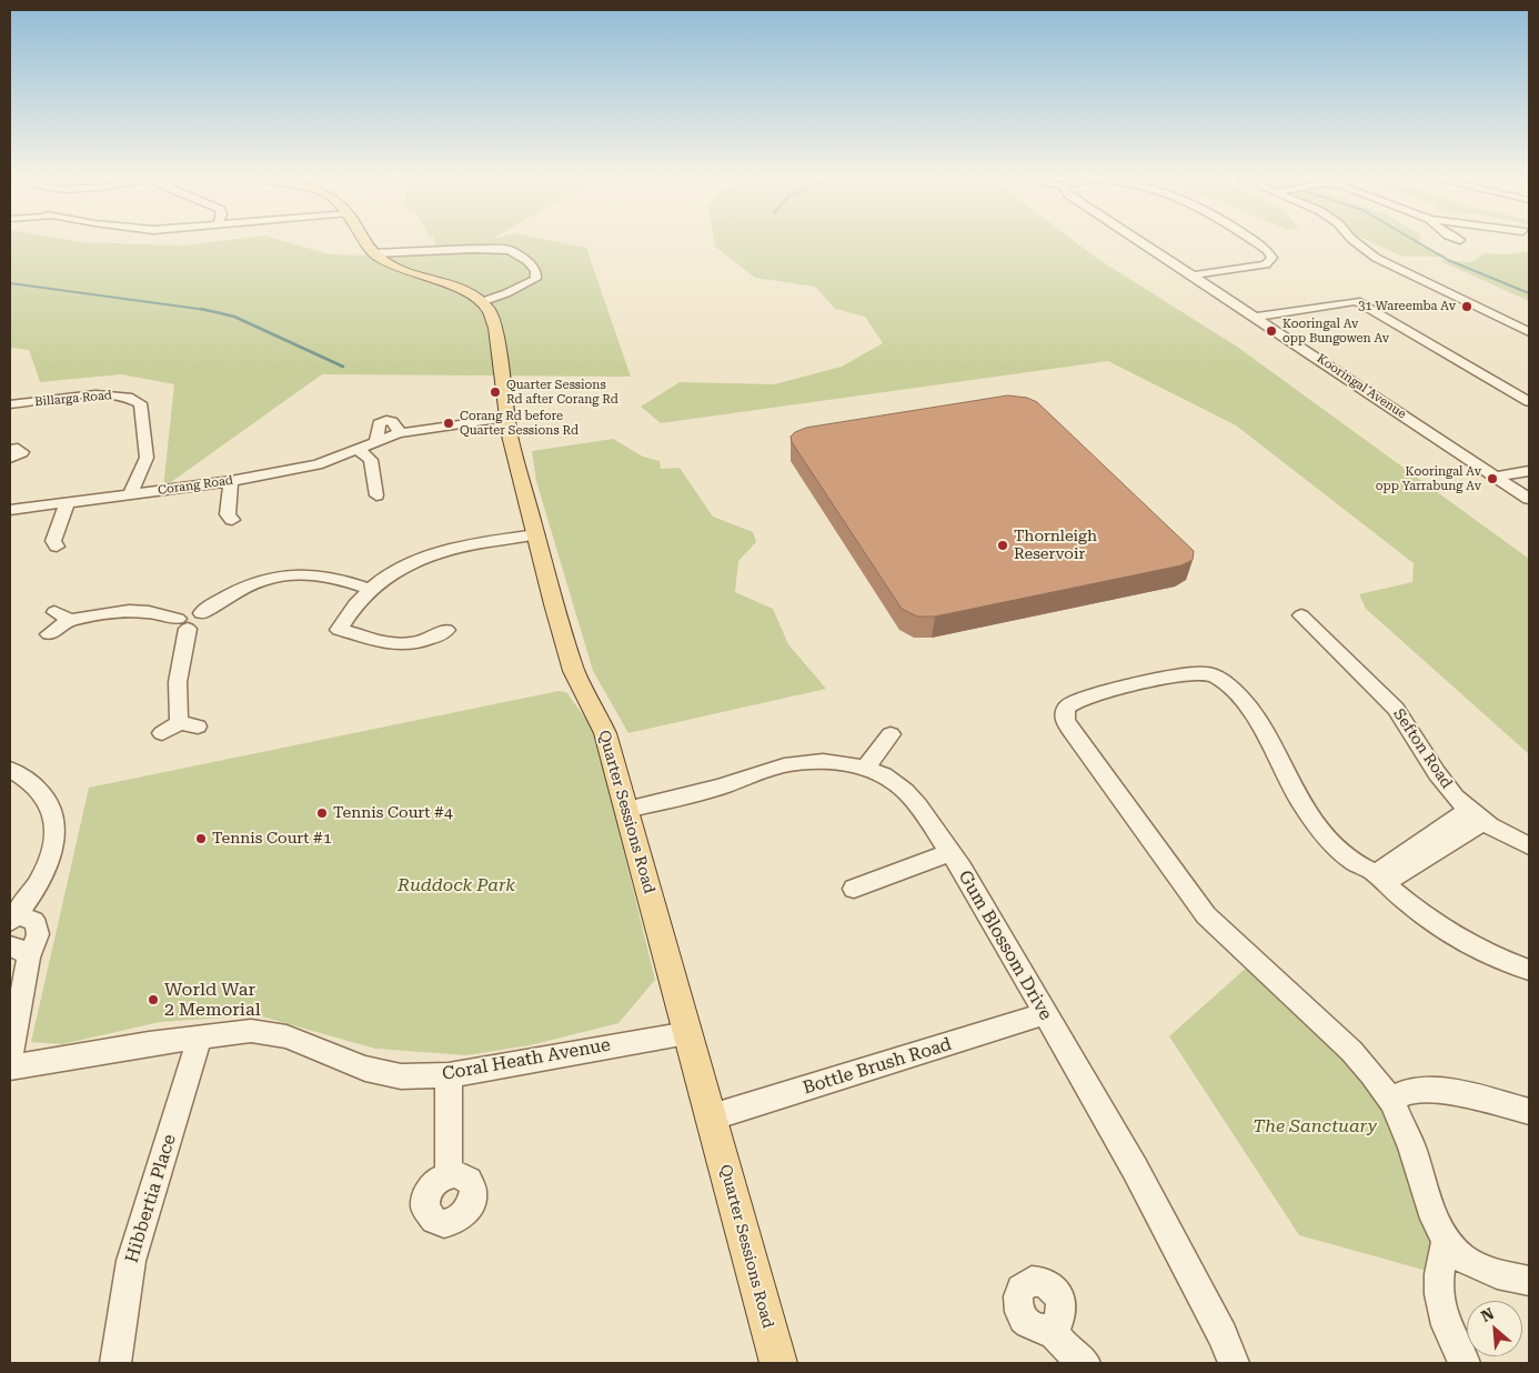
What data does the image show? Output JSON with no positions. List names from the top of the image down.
{
  "streets": {
    "main road": ["Quarter Sessions Road"],
    "street": [
      "Kooringal Avenue",
      "Billarga Road",
      "Corang Road",
      "Sefton Road",
      "Gum Blossom Drive",
      "Coral Heath Avenue",
      "Bottle Brush Road",
      "Hibbertia Place"
    ]
  },
  "crossings": [
    ["Billarga Road", "Corang Road"],
    ["Corang Road", "Quarter Sessions Road"],
    ["Quarter Sessions Road", "Gum Blossom Drive"],
    ["Quarter Sessions Road", "Coral Heath Avenue"],
    ["Quarter Sessions Road", "Bottle Brush Road"],
    ["Gum Blossom Drive", "Bottle Brush Road"],
    ["Coral Heath Avenue", "Hibbertia Place"]
  ],
  "parks": ["Ruddock Park", "The Sanctuary"],
  "places": [
    "31 Wareemba Av",
    "Kooringal Av opp Bungowen Av",
    "Quarter Sessions Rd after Corang Rd",
    "Corang Rd before Quarter Sessions Rd",
    "Kooringal Av opp Yarrabung Av",
    "Thornleigh Reservoir",
    "Tennis Court #4",
    "Tennis Court #1",
    "World War 2 Memorial"
  ],
  "north": "top left"
}
